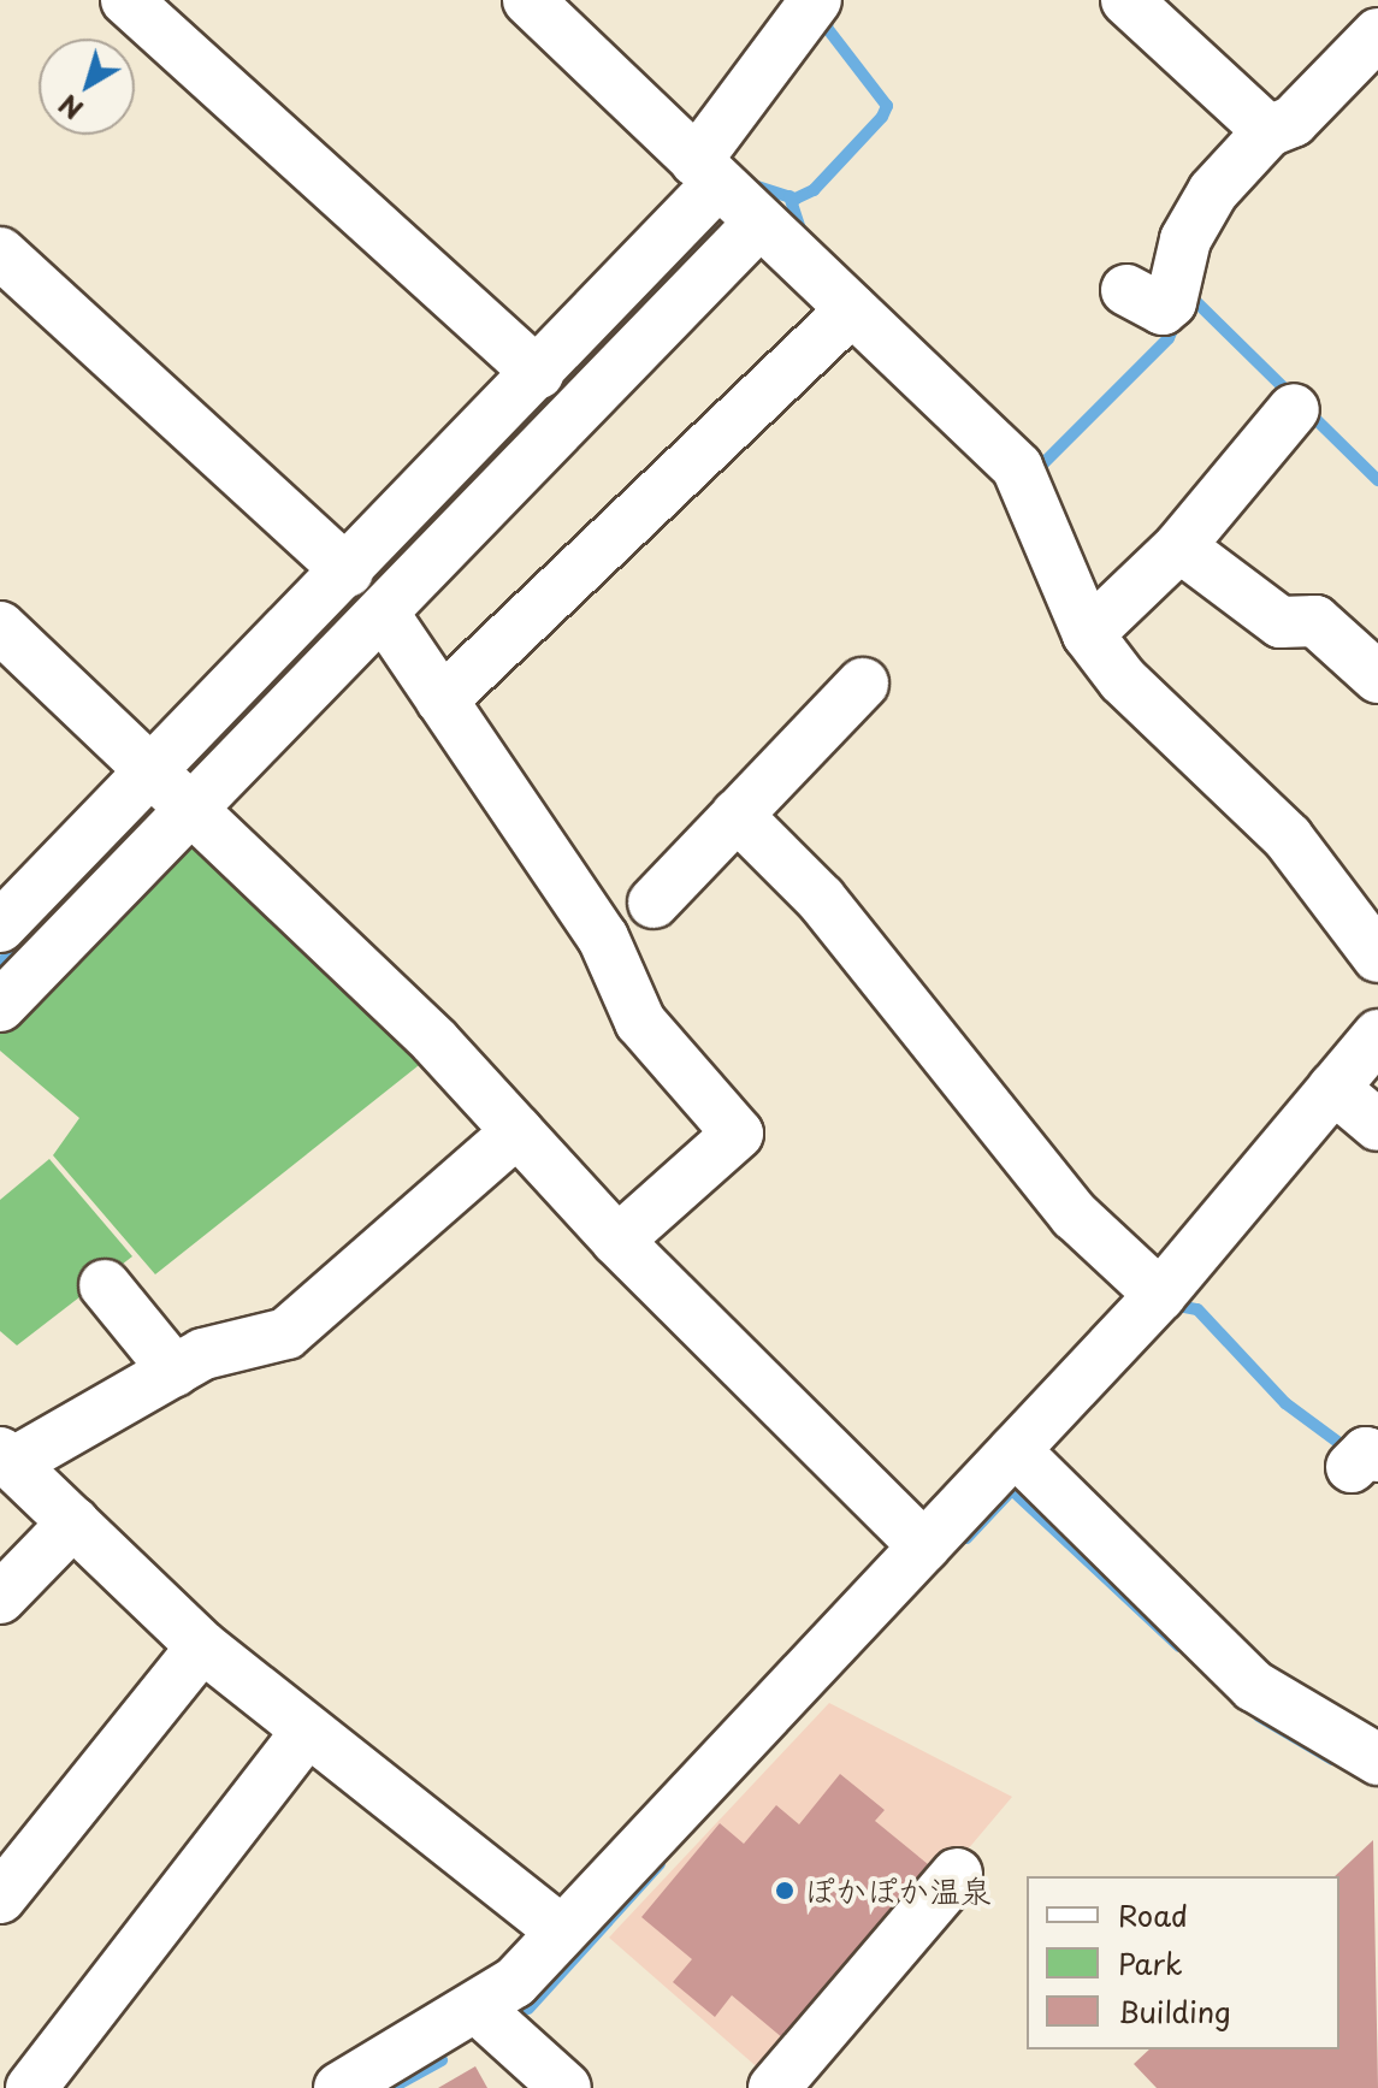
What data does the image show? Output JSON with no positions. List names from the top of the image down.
{
  "places": ["ぽかぽか温泉"],
  "legend": ["Road", "Park", "Building"],
  "north": "bottom left"
}
